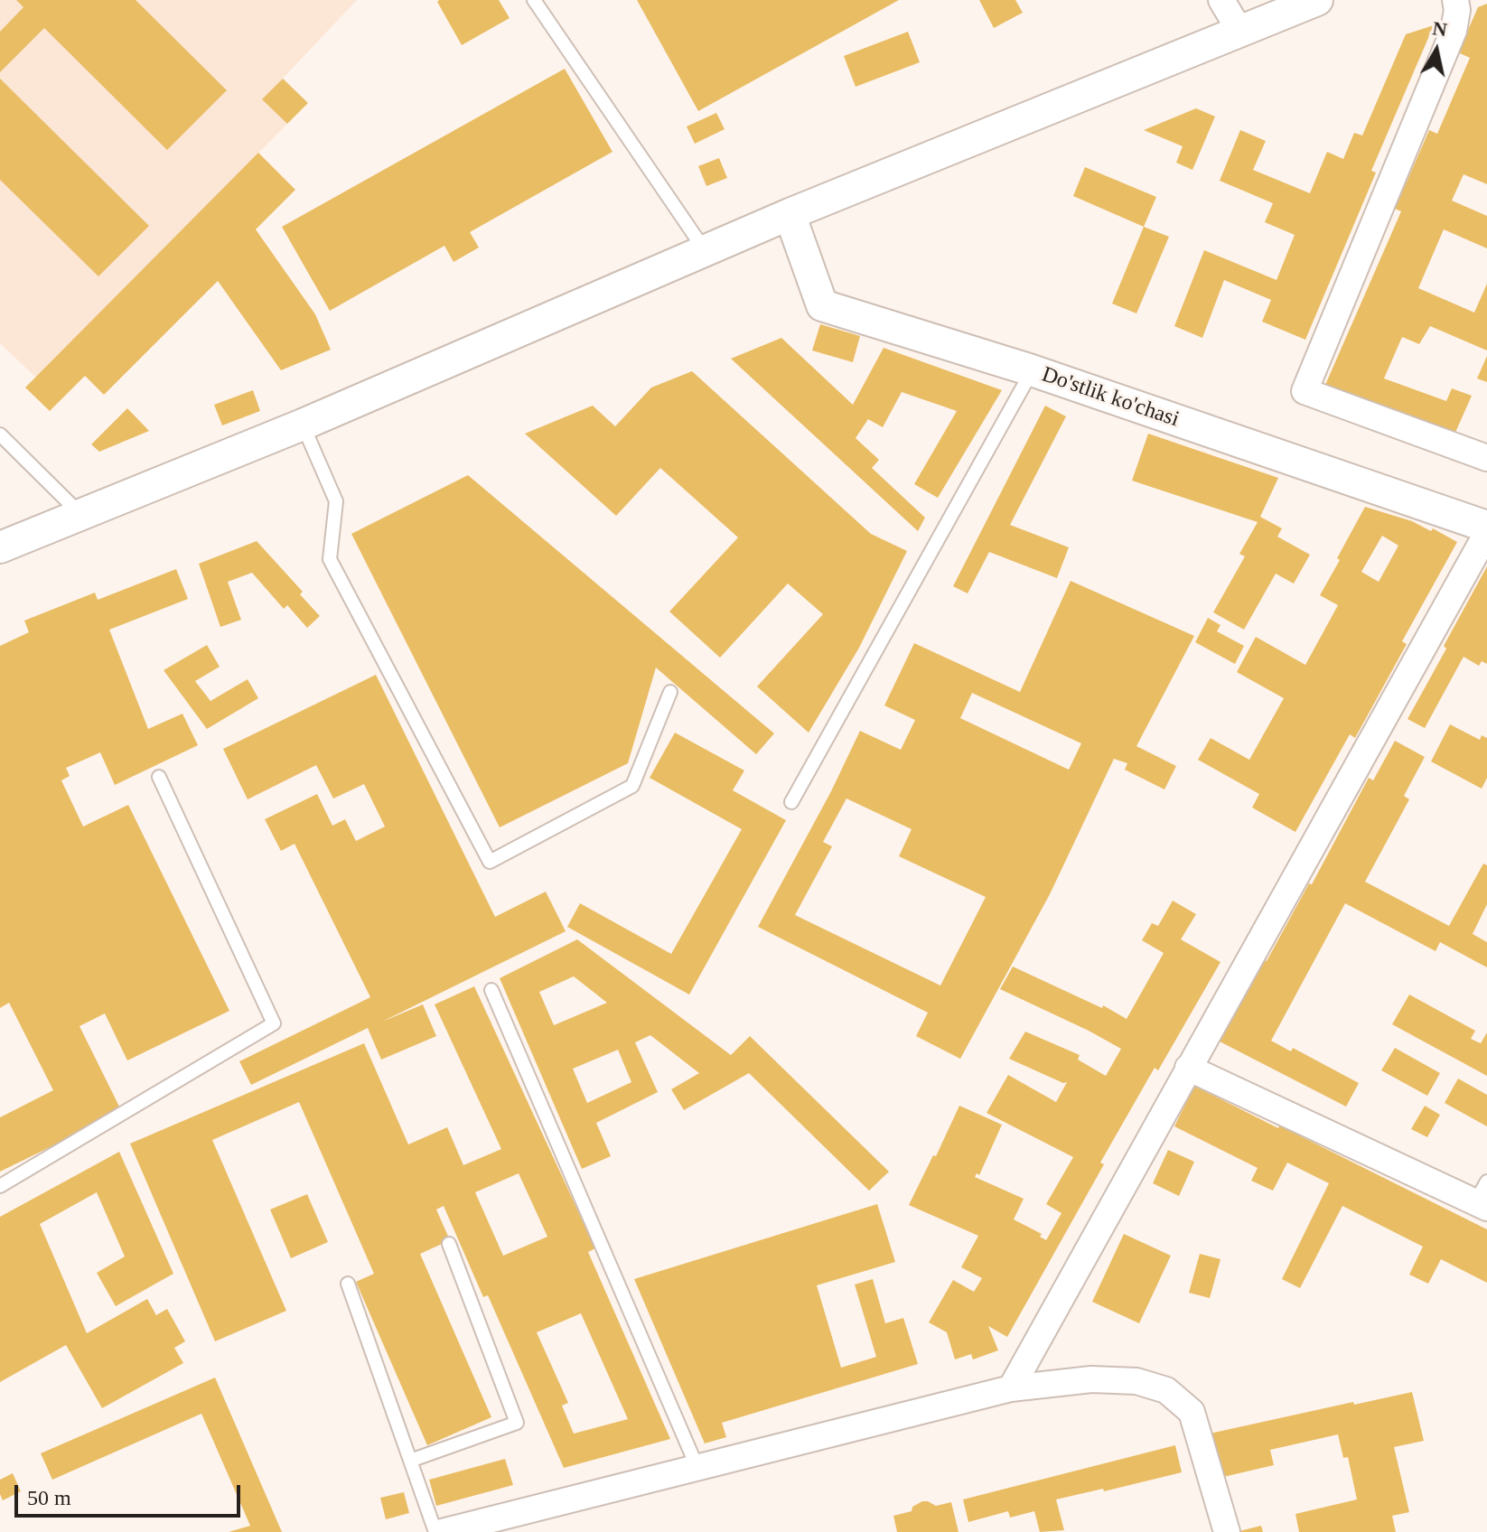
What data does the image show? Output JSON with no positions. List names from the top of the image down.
{
  "streets": {
    "street": ["Do'stlik ko'chasi"]
  },
  "scale_bar": "50 m",
  "north": "top"
}
